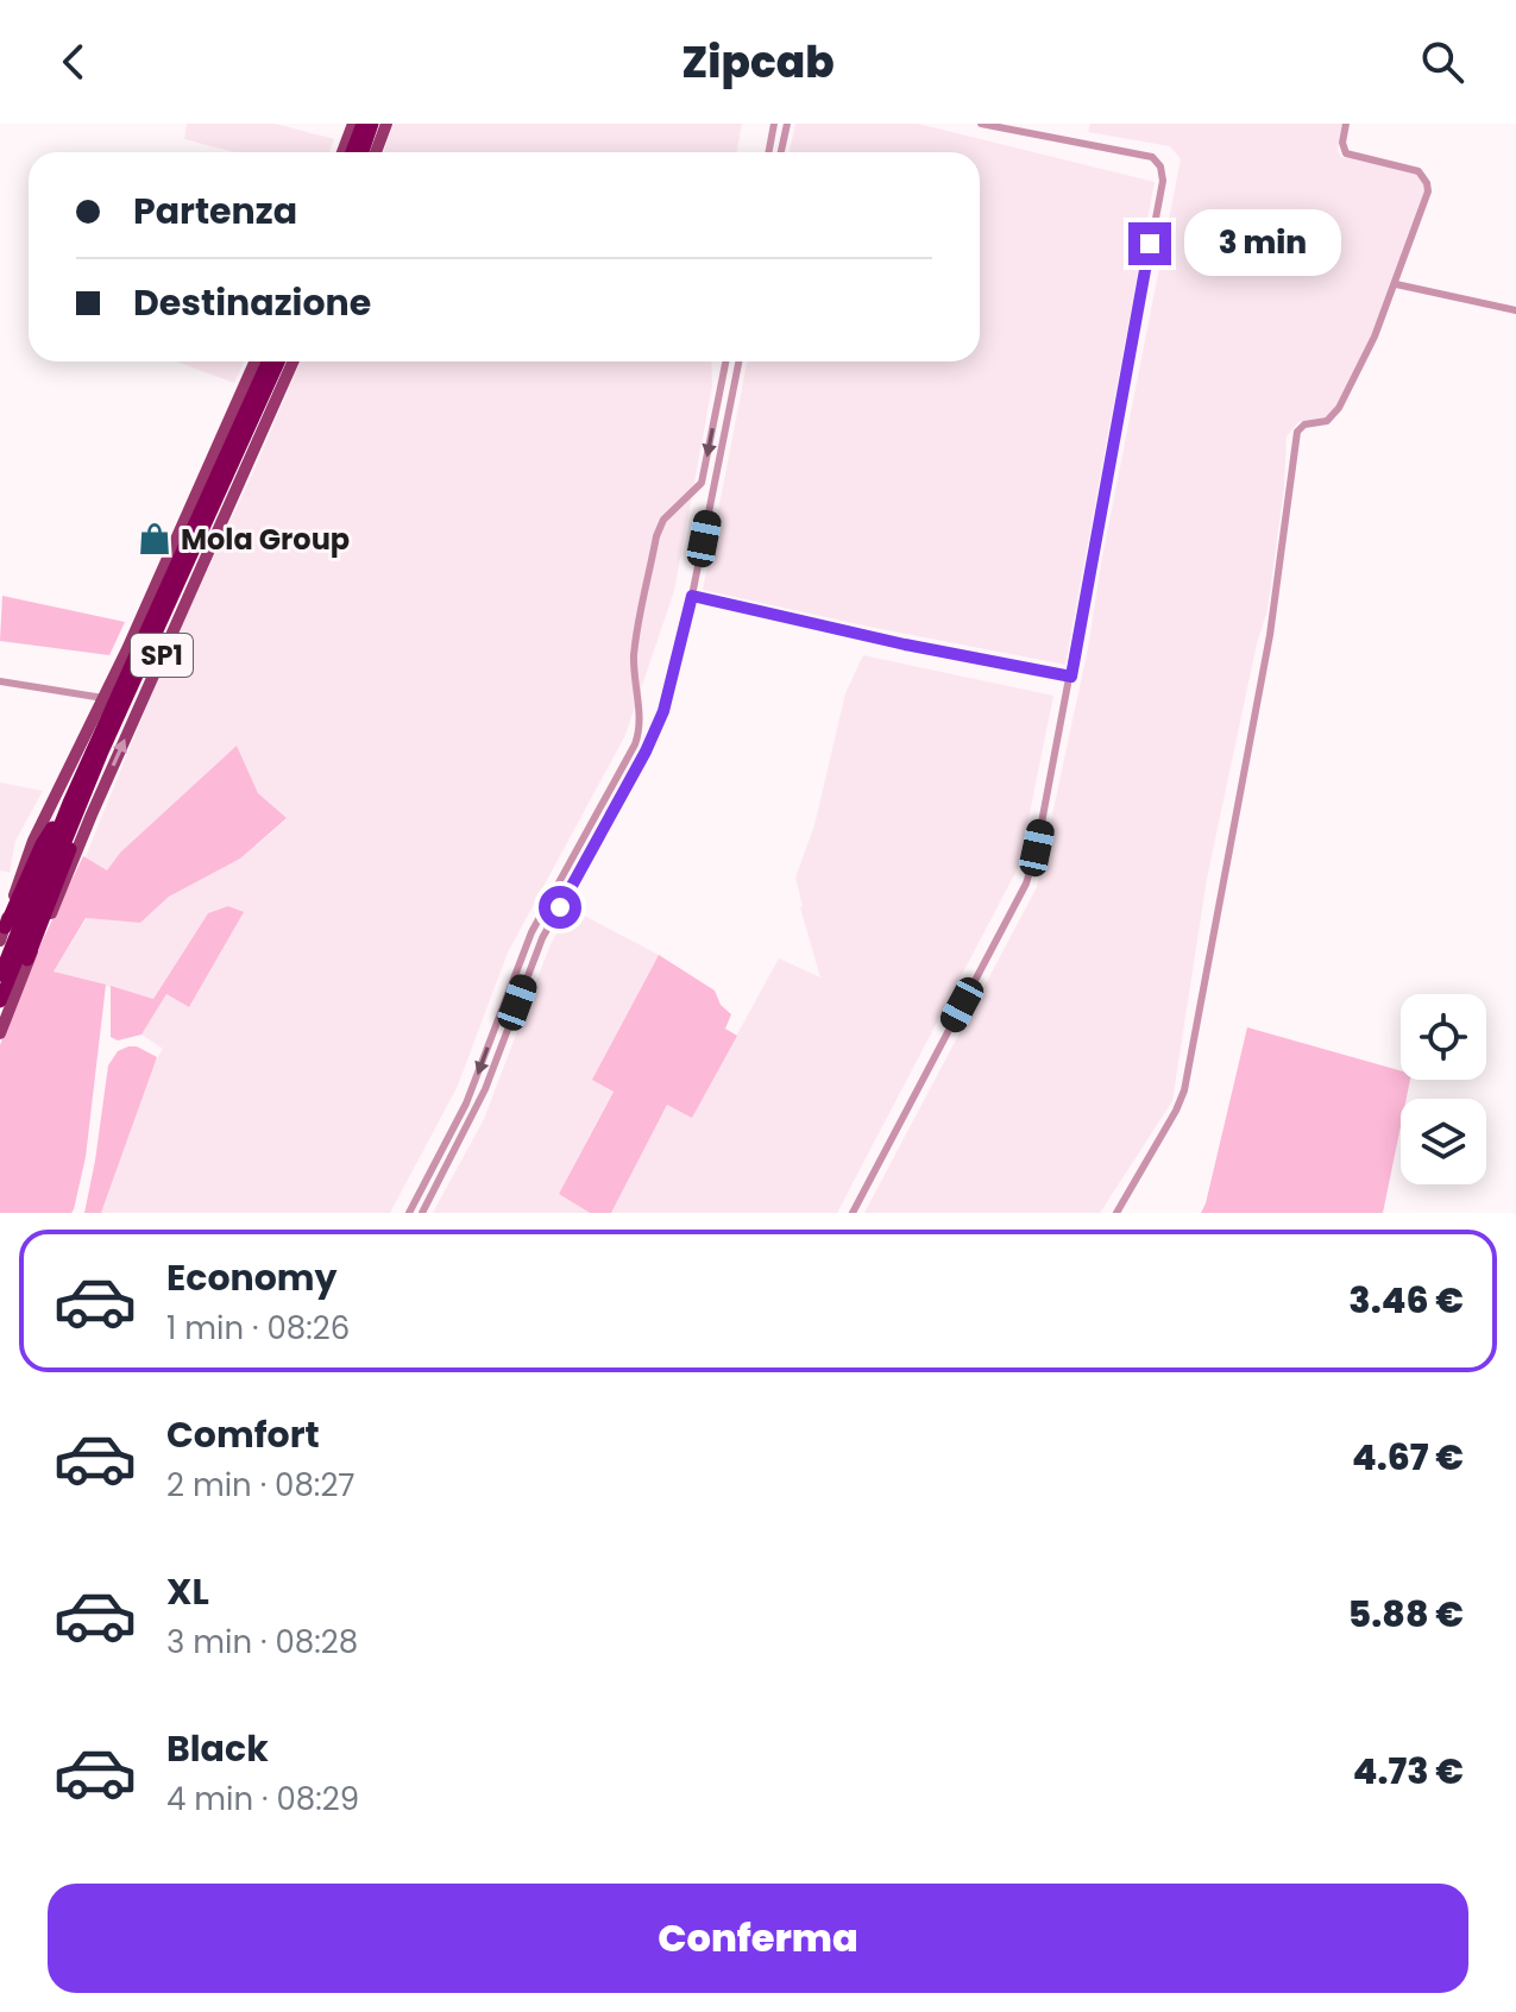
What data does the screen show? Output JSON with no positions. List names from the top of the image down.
{
  "streets": {
    "main road": ["SP1"]
  },
  "places": {
    "shop": ["Mola Group"]
  },
  "page": {
    "header": "Zipcab",
    "banner": ["Partenza", "Destinazione"],
    "bubble": "3 min",
    "list": [
      {
        "name": "Economy",
        "note": "1 min · 08:26",
        "value": "3.46 €"
      },
      {
        "name": "Comfort",
        "note": "2 min · 08:27",
        "value": "4.67 €"
      },
      {
        "name": "XL",
        "note": "3 min · 08:28",
        "value": "5.88 €"
      },
      {
        "name": "Black",
        "note": "4 min · 08:29",
        "value": "4.73 €"
      }
    ],
    "buttons": "Conferma"
  }
}
